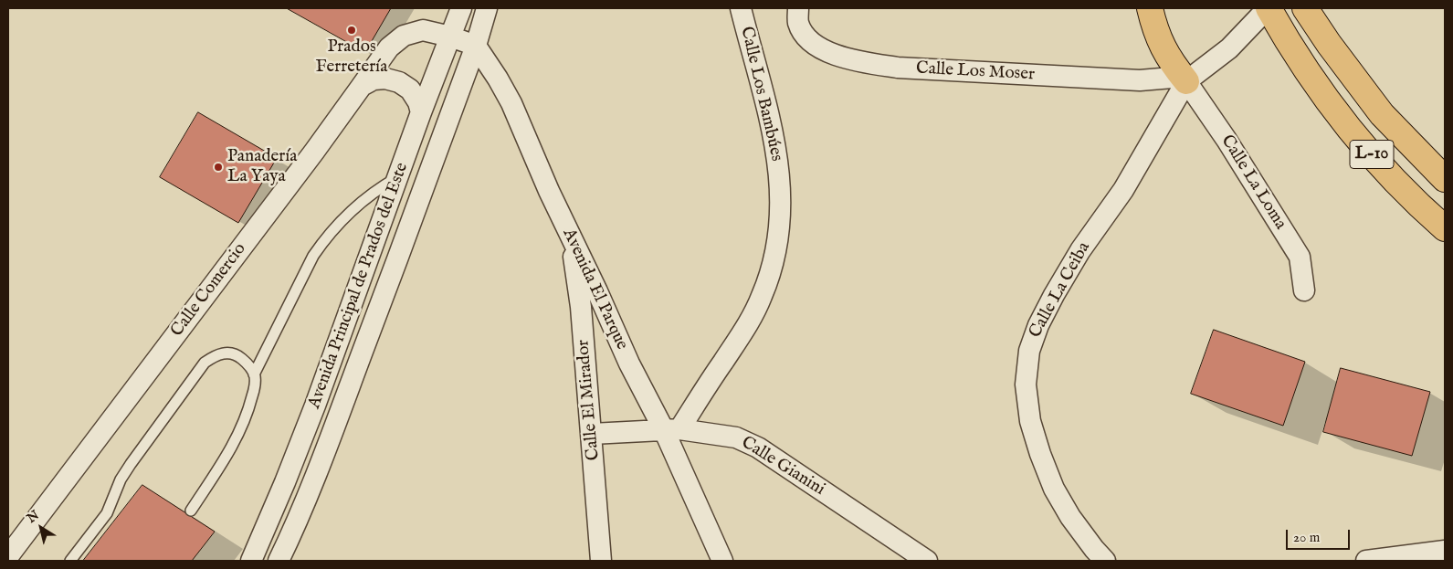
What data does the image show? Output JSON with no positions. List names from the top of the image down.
{
  "streets": {
    "highway": ["L-10"],
    "street": [
      "Calle Los Moser",
      "Calle Los Bambúes",
      "Calle La Loma",
      "Avenida Principal de Prados del Este",
      "Avenida El Parque",
      "Calle Comercio",
      "Calle La Ceiba",
      "Calle El Mirador",
      "Calle Gianini"
    ]
  },
  "crossings": [
    ["Calle Los Moser", "Calle La Loma"],
    ["Calle Los Moser", "Calle La Ceiba"],
    ["Calle Los Bambúes", "Avenida El Parque"],
    ["Calle Los Bambúes", "Calle Gianini"],
    ["Calle La Loma", "Calle La Ceiba"],
    ["Avenida Principal de Prados del Este", "Avenida El Parque"],
    ["Avenida Principal de Prados del Este", "Calle Comercio"],
    ["Avenida El Parque", "Calle El Mirador"],
    ["Avenida El Parque", "Calle Gianini"],
    ["Calle El Mirador", "Calle Gianini"]
  ],
  "places": ["Prados Ferretería", "Panadería La Yaya"],
  "scale_bar": "20 m",
  "north": "top left"
}
